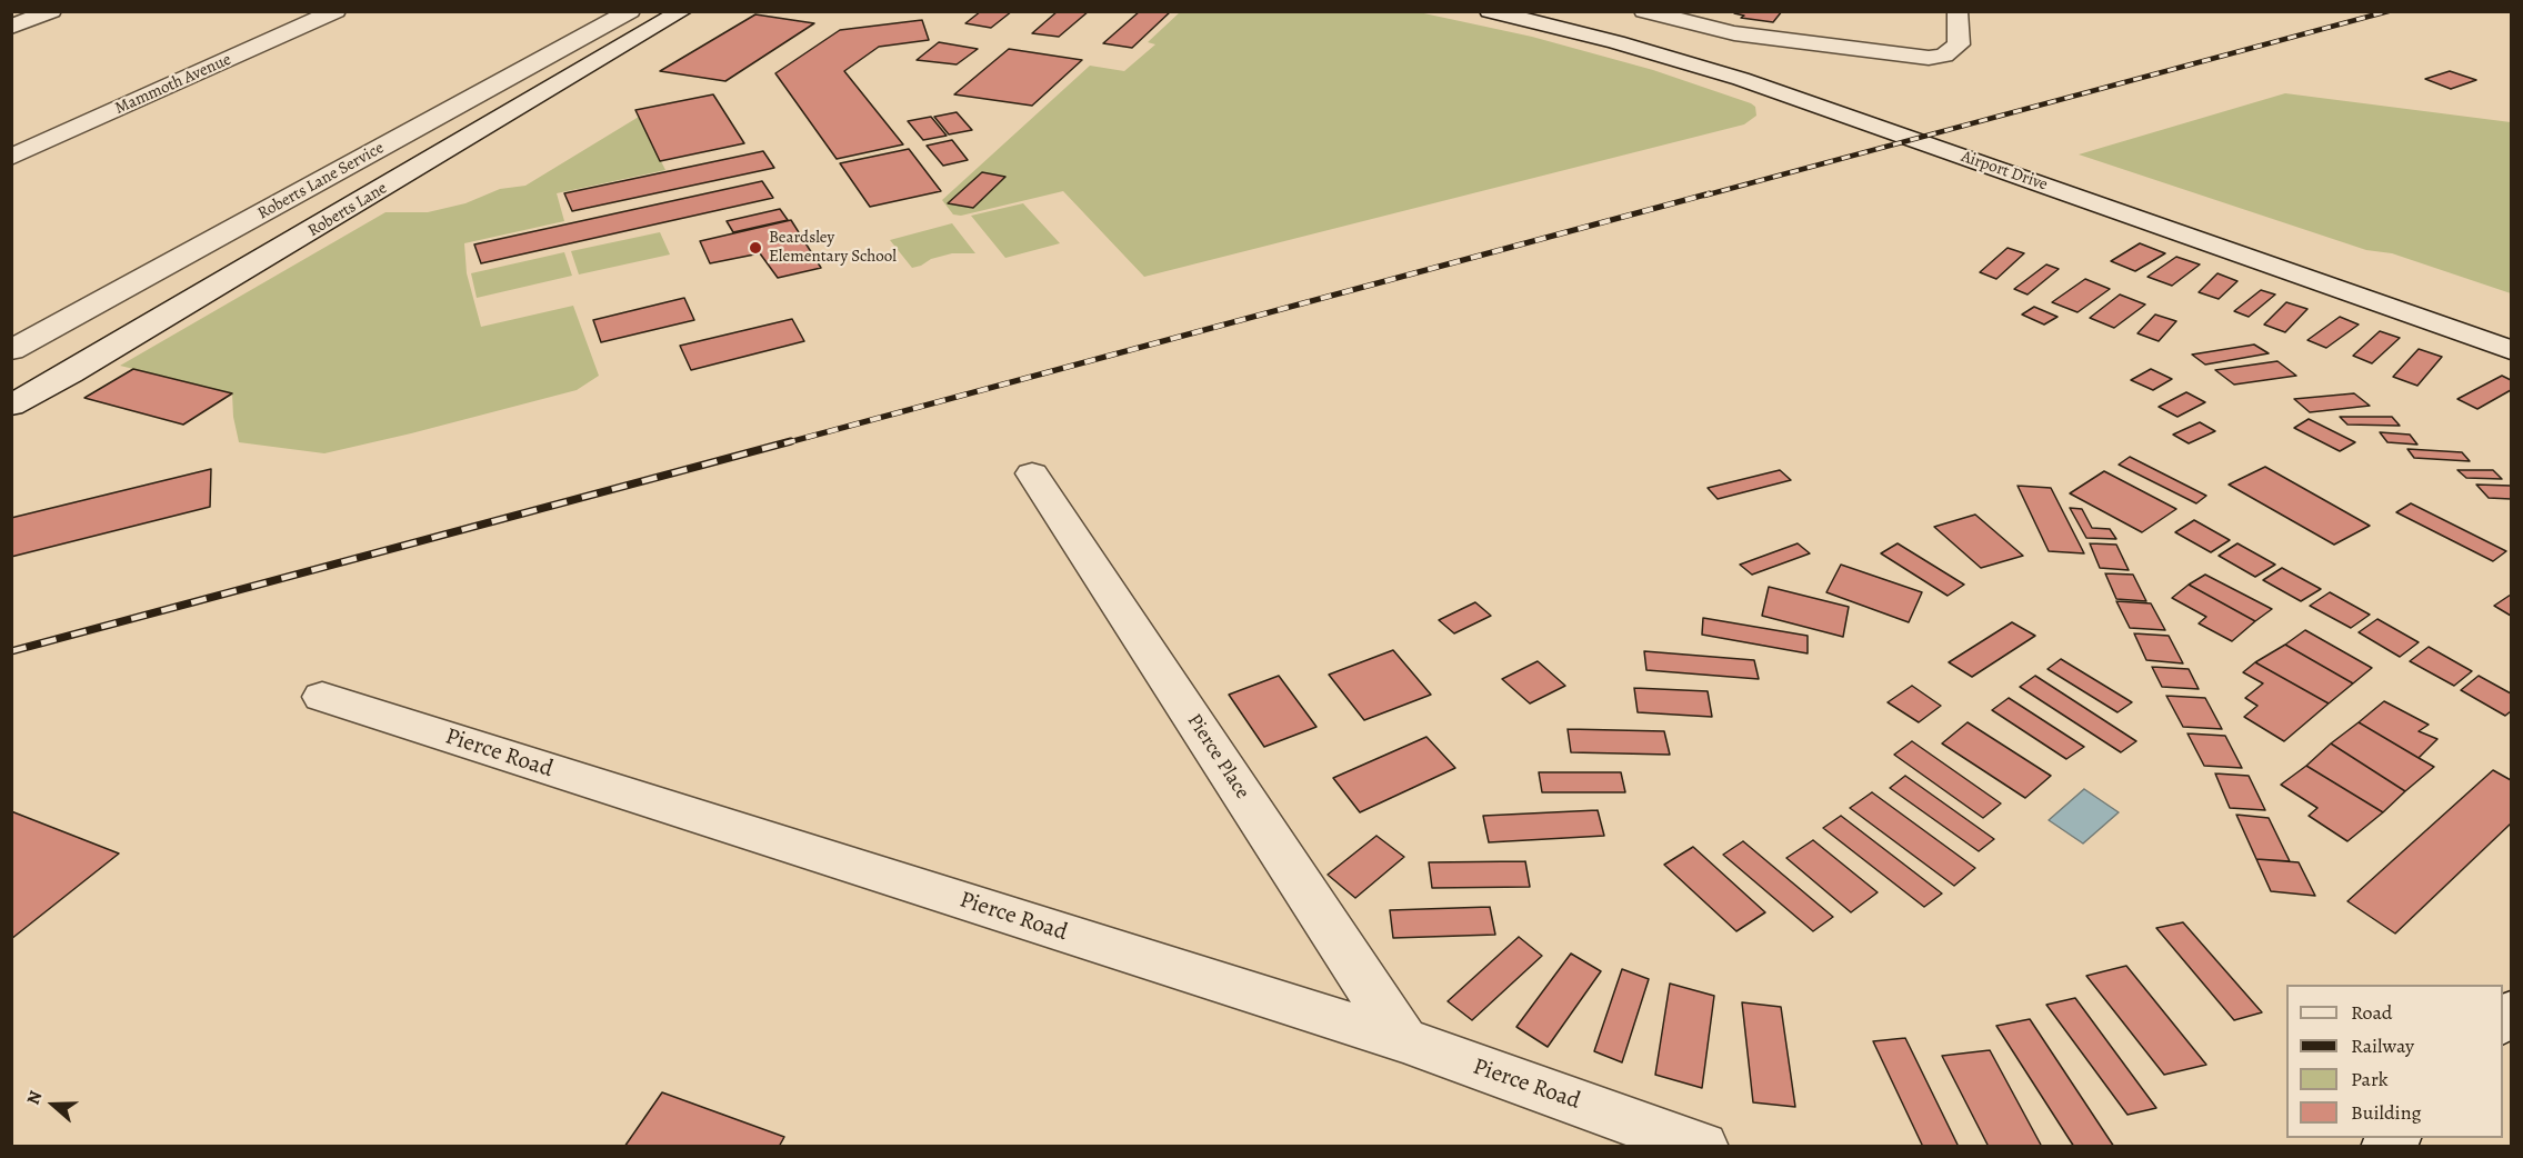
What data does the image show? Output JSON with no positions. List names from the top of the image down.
{
  "streets": {
    "street": [
      "Mammoth Avenue",
      "Airport Drive",
      "Roberts Lane Service",
      "Roberts Lane",
      "Pierce Road",
      "Pierce Place"
    ]
  },
  "crossings": [
    ["Pierce Road", "Pierce Place"]
  ],
  "places": ["Beardsley Elementary School"],
  "legend": [
    "Road",
    "Railway",
    "Park",
    "Building"
  ],
  "north": "left"
}
